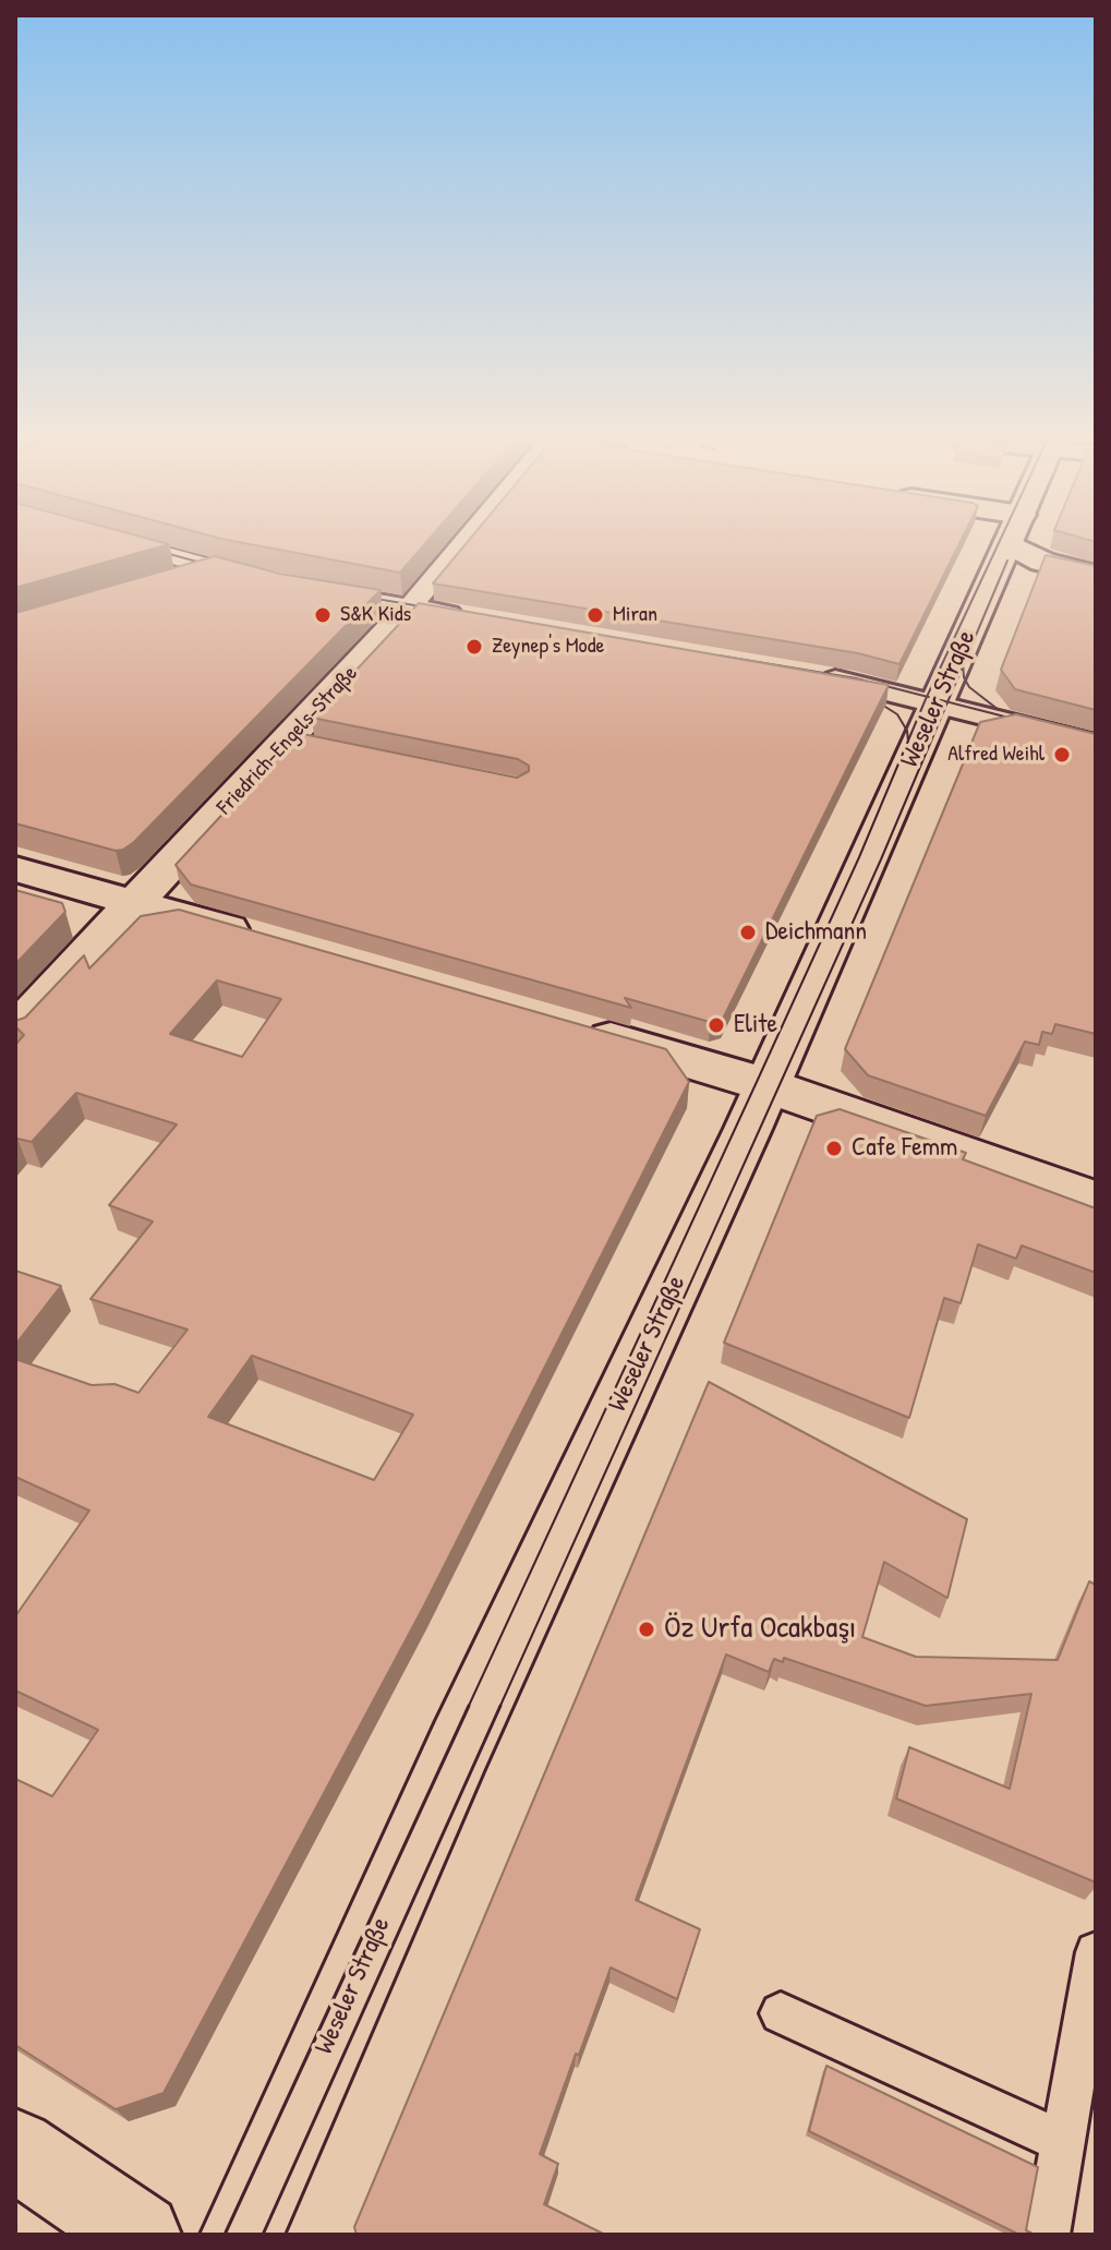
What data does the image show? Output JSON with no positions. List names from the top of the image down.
{
  "streets": {
    "street": ["Weseler Straße", "Friedrich-Engels-Straße"]
  },
  "places": [
    "S&K Kids",
    "Miran",
    "Zeynep's Mode",
    "Alfred Weihl",
    "Deichmann",
    "Elite",
    "Cafe Femm",
    "Öz Urfa Ocakbaşı"
  ]
}
